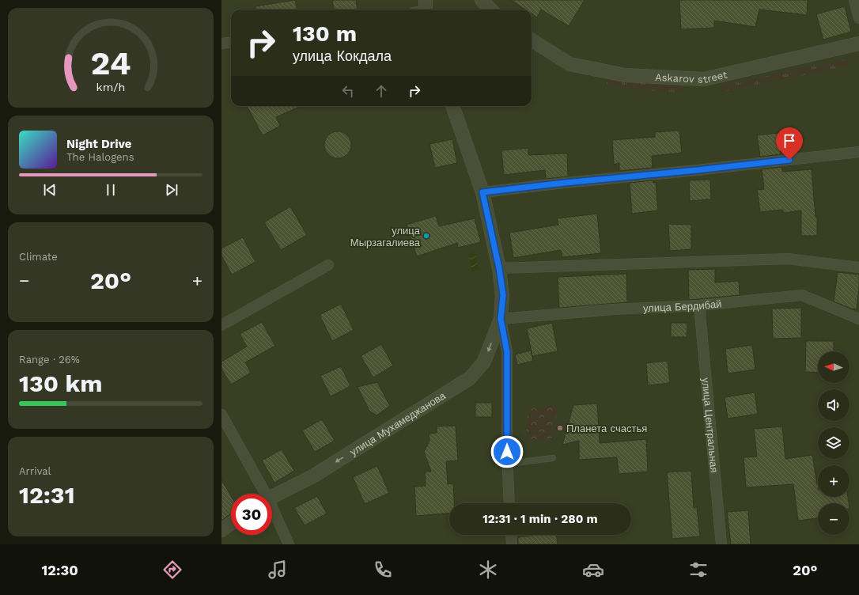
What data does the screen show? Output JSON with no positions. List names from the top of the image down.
{
  "streets": {
    "street": [
      "Askarov street",
      "улица Бердибай",
      "улица Мухамеджанова",
      "улица Центральная"
    ]
  },
  "crossings": [
    ["улица Бердибай", "улица Мухамеджанова"],
    ["улица Бердибай", "улица Центральная"]
  ],
  "one_way": ["улица Мухамеджанова"],
  "places": ["улица Мырзагалиева", "Планета счастья"],
  "north": "left",
  "page": {
    "turn": ["130 m", "улица Кокдала"],
    "song": ["Night Drive", "The Halogens"],
    "tile": [
      "Climate",
      ["Range · 26%", "130 km"],
      ["Arrival", "12:31"]
    ],
    "heat": ["−", "20°", "+"],
    "map_buttons": ["+", "−"],
    "limit": "30",
    "trip": "12:31 · 1 min · 280 m",
    "tabs": ["12:30", "20°"],
    "gauge": ["24", "km/h"]
  }
}
